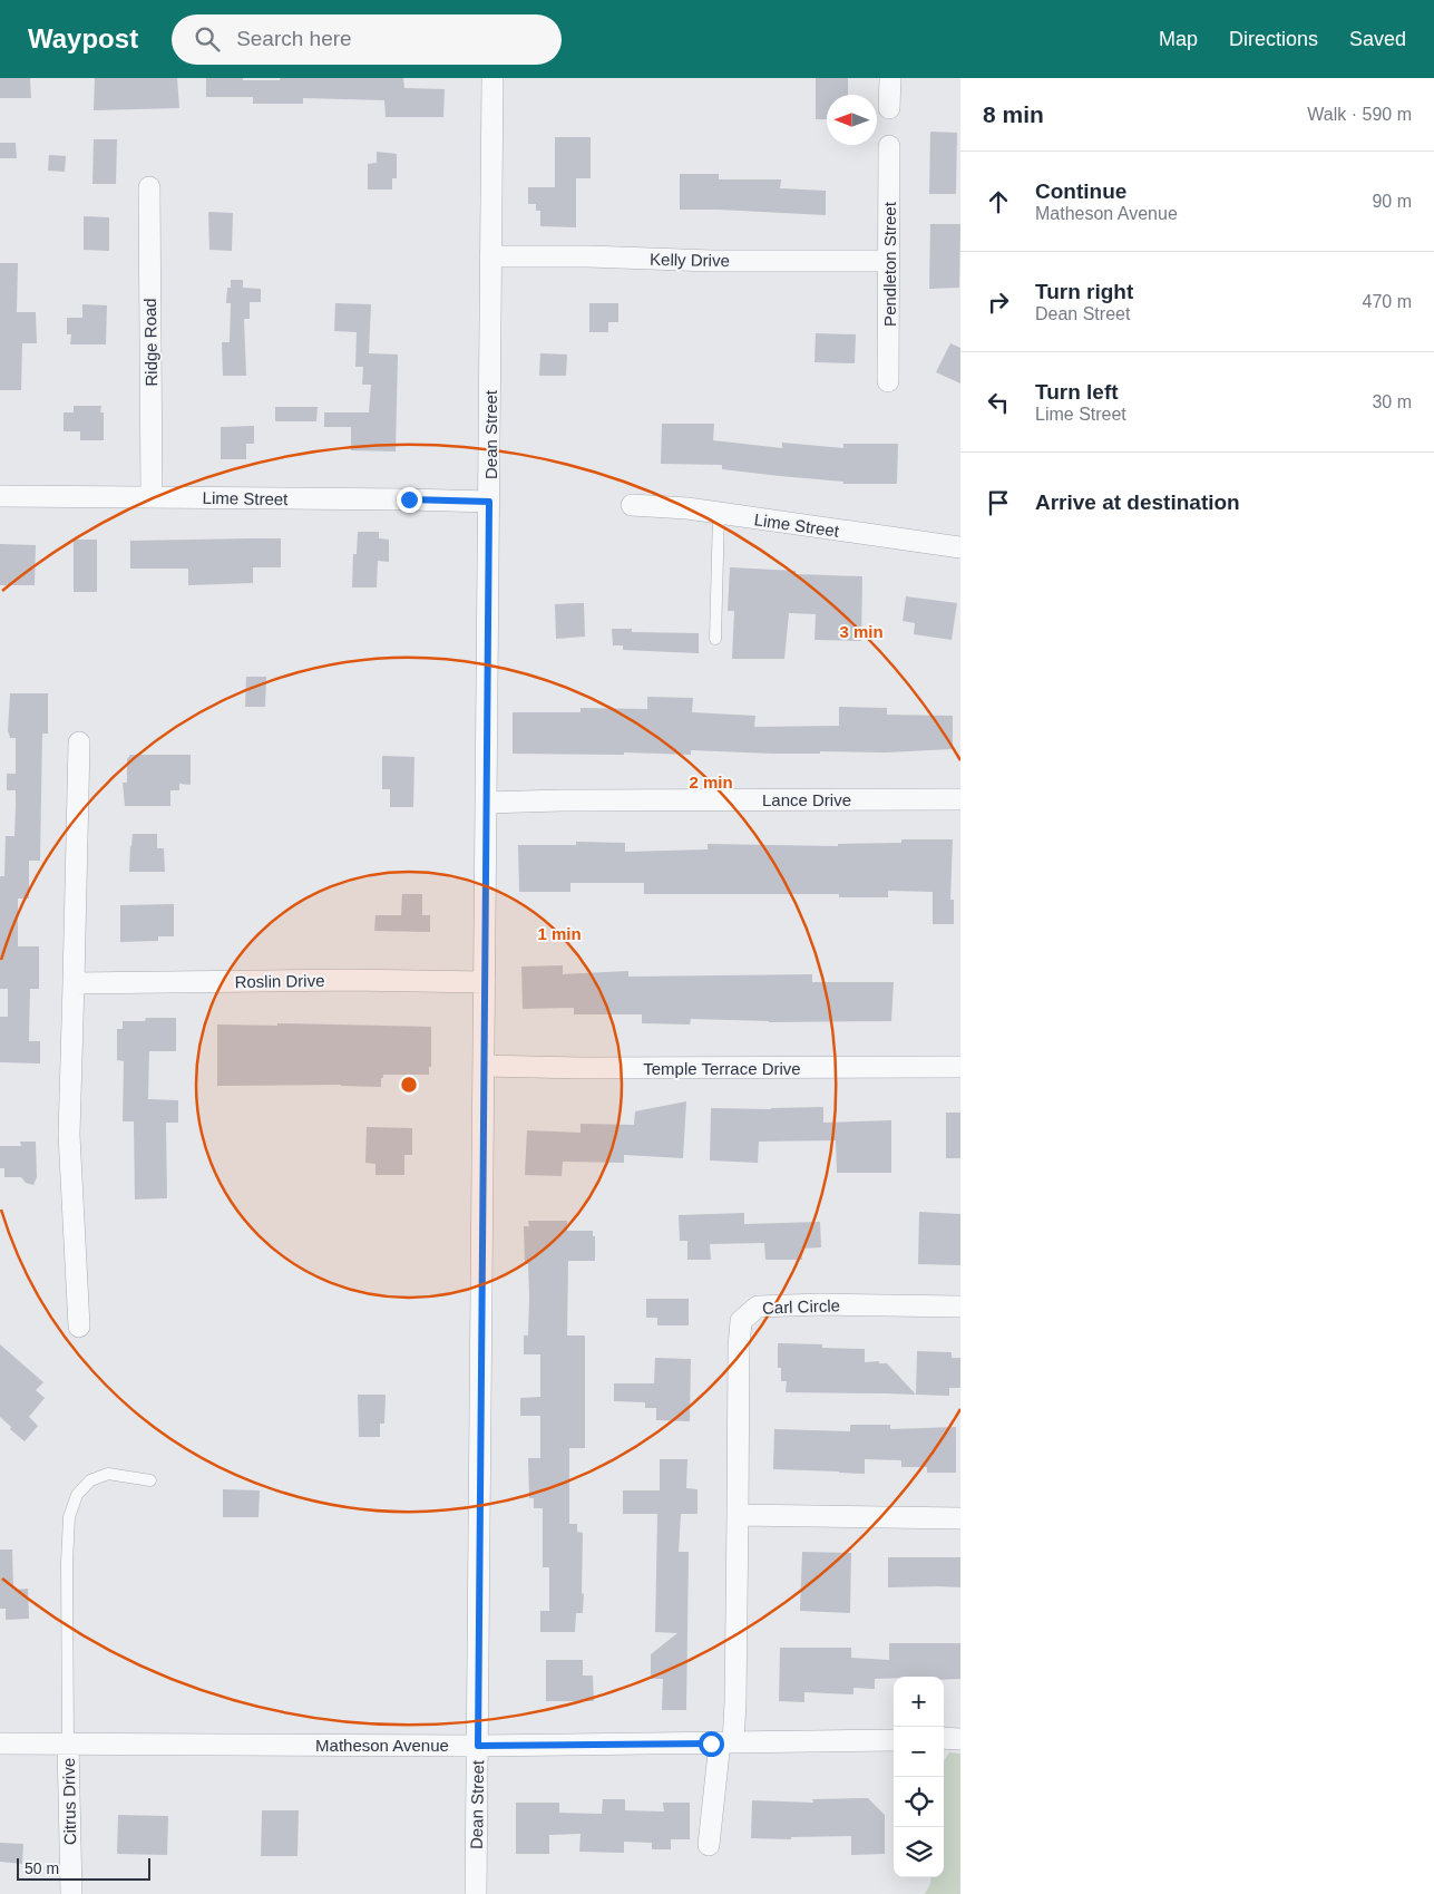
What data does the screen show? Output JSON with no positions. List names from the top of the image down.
{
  "streets": {
    "street": [
      "Kelly Drive",
      "Pendleton Street",
      "Ridge Road",
      "Dean Street",
      "Lime Street",
      "Lance Drive",
      "Roslin Drive",
      "Temple Terrace Drive",
      "Carl Circle",
      "Matheson Avenue",
      "Citrus Drive"
    ]
  },
  "crossings": [
    ["Kelly Drive", "Pendleton Street"],
    ["Kelly Drive", "Dean Street"],
    ["Ridge Road", "Lime Street"],
    ["Dean Street", "Lime Street"],
    ["Dean Street", "Lance Drive"],
    ["Dean Street", "Roslin Drive"],
    ["Dean Street", "Temple Terrace Drive"],
    ["Dean Street", "Matheson Avenue"],
    ["Carl Circle", "Matheson Avenue"],
    ["Matheson Avenue", "Citrus Drive"]
  ],
  "scale_bar": "50 m",
  "north": "left",
  "page": {
    "header": "Waypost",
    "search": "Search here",
    "nav": ["Map", "Directions", "Saved"],
    "heading": ["8 min", "Walk · 590 m"],
    "list": [
      ["Continue", "Matheson Avenue", "90 m"],
      ["Turn right", "Dean Street", "470 m"],
      ["Turn left", "Lime Street", "30 m"],
      "Arrive at destination"
    ],
    "map_buttons": ["+", "−"],
    "scale": "50 m"
  },
  "rings": ["3 min", "2 min", "1 min"]
}
